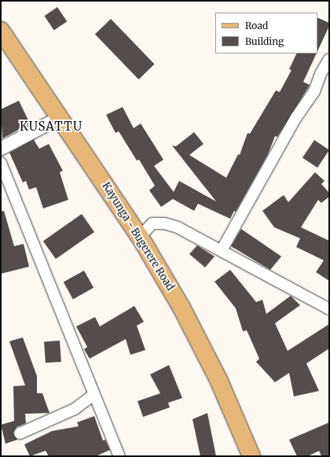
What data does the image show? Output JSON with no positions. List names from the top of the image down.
{
  "streets": {
    "main road": ["Kayunga - Bugerere Road"]
  },
  "districts": ["KUSATTU"],
  "legend": ["Road", "Building"]
}
